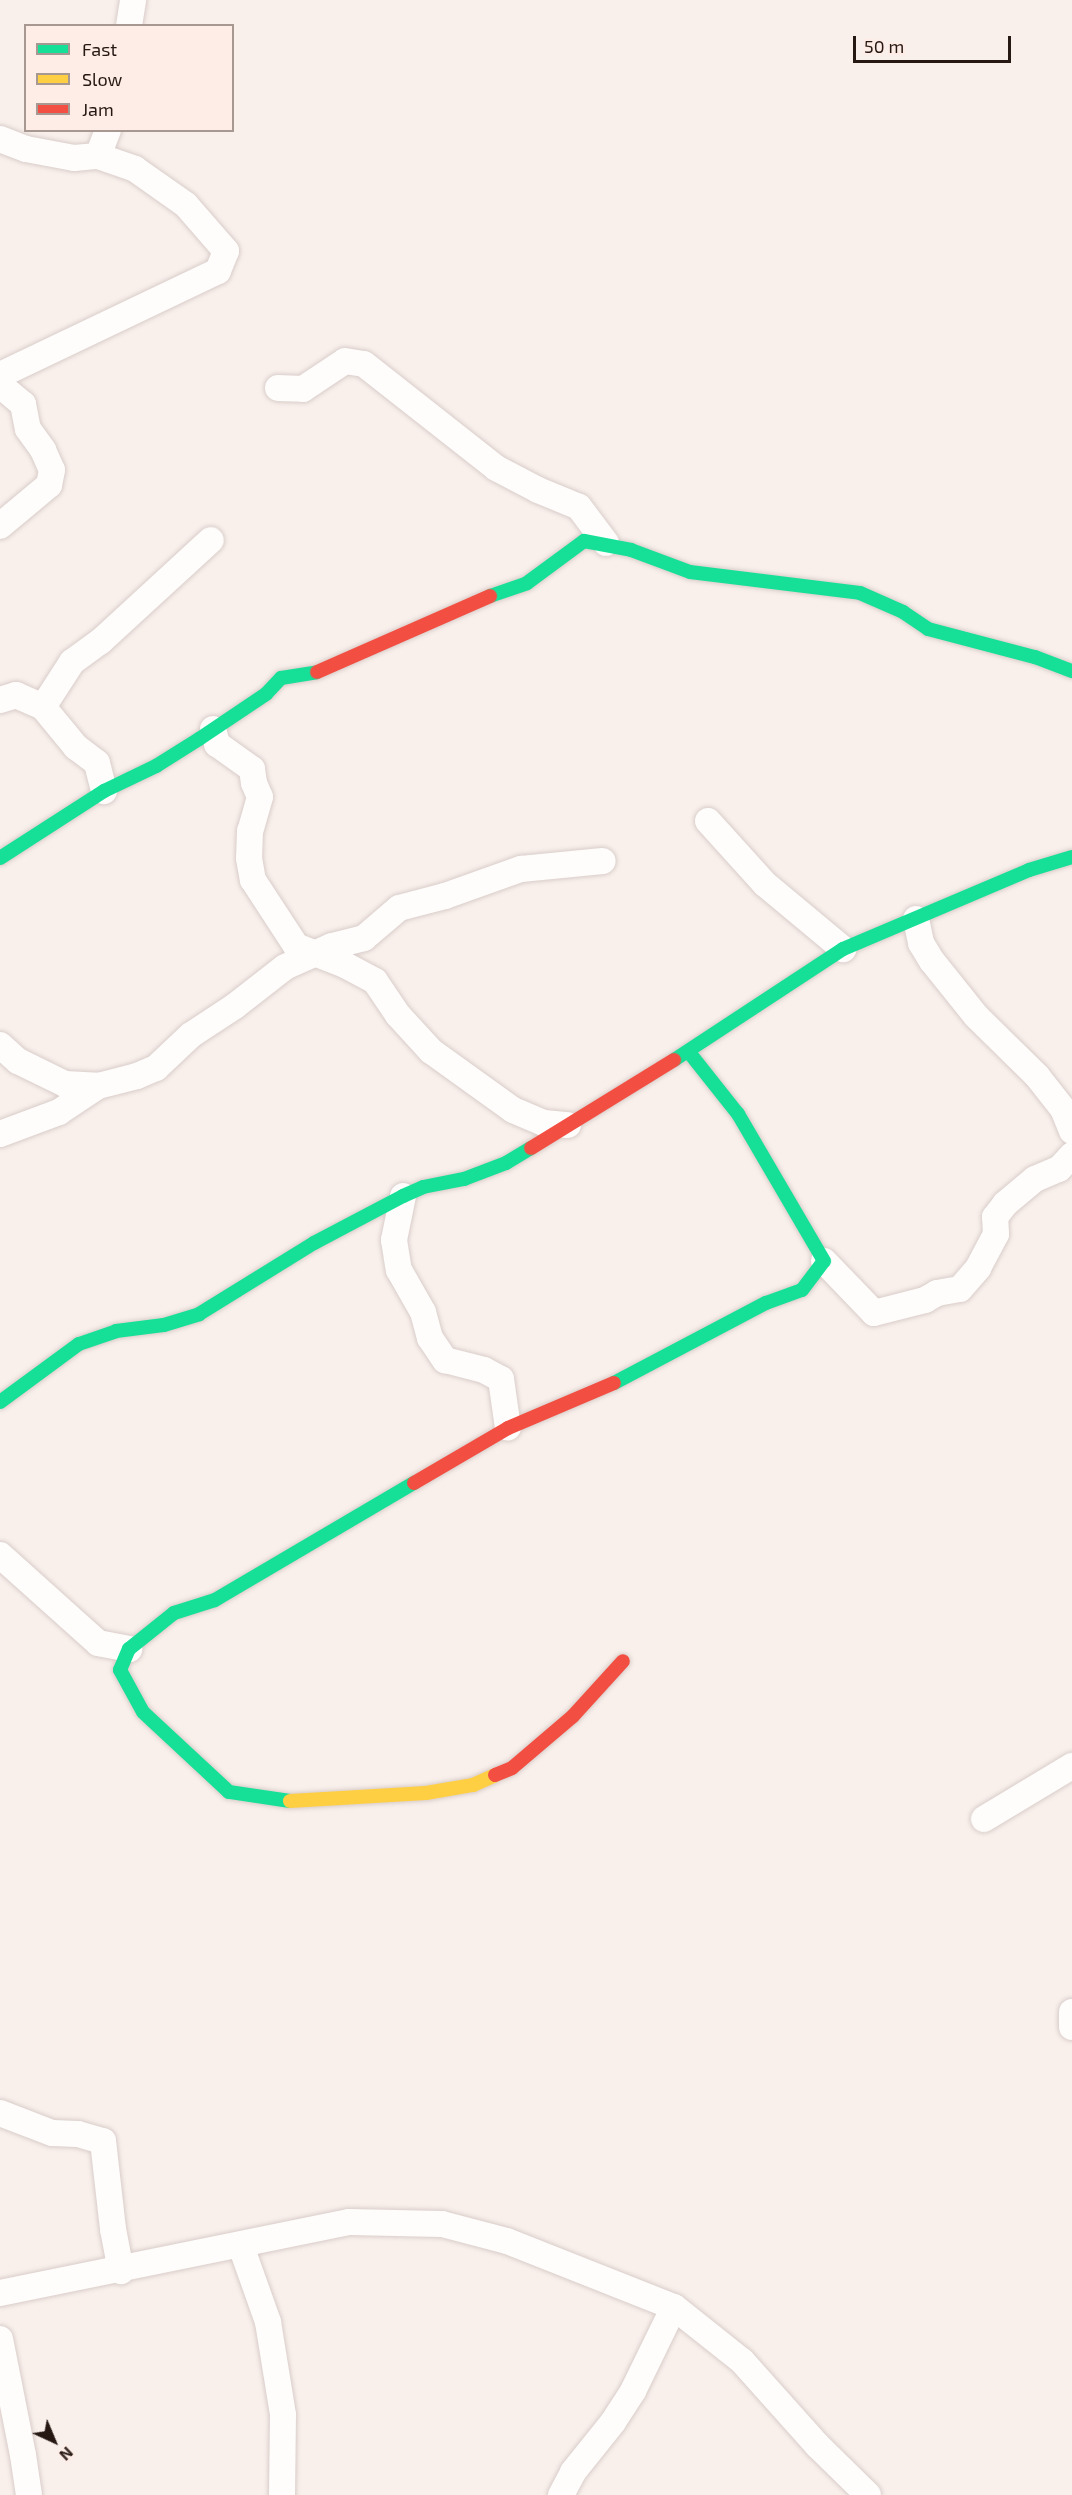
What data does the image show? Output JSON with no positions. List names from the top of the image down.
{
  "legend": ["Fast", "Slow", "Jam"],
  "scale_bar": "50 m",
  "north": "bottom right"
}
